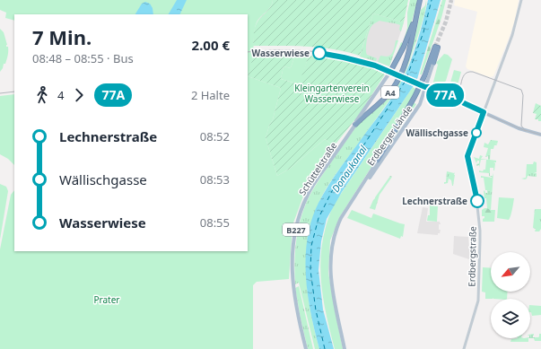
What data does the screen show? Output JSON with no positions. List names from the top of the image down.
{
  "streets": {
    "highway": ["A4"],
    "main road": ["Erdberger Lände", "Schüttelstraße", "B227"],
    "street": ["Erdbergstraße"]
  },
  "crossings": [
    ["A4", "Erdberger Lände"],
    ["A4", "Schüttelstraße"]
  ],
  "water": ["Donaukanal"],
  "parks": ["Kleingartenverein Wasserwiese", "Prater"],
  "places": ["Wasserwiese", "Wällischgasse", "Lechnerstraße"],
  "lines": ["bus line 77A"],
  "north": "bottom left",
  "page": {
    "on_map": "77A",
    "heading": ["7 Min.", "08:48 – 08:55 · Bus", "2.00 €"],
    "legs": ["4", "77A", "2 Halte"],
    "list": [
      {
        "name": "Lechnerstraße",
        "value": "08:52"
      },
      {
        "name": "Wällischgasse",
        "value": "08:53"
      },
      {
        "name": "Wasserwiese",
        "value": "08:55"
      }
    ]
  }
}
